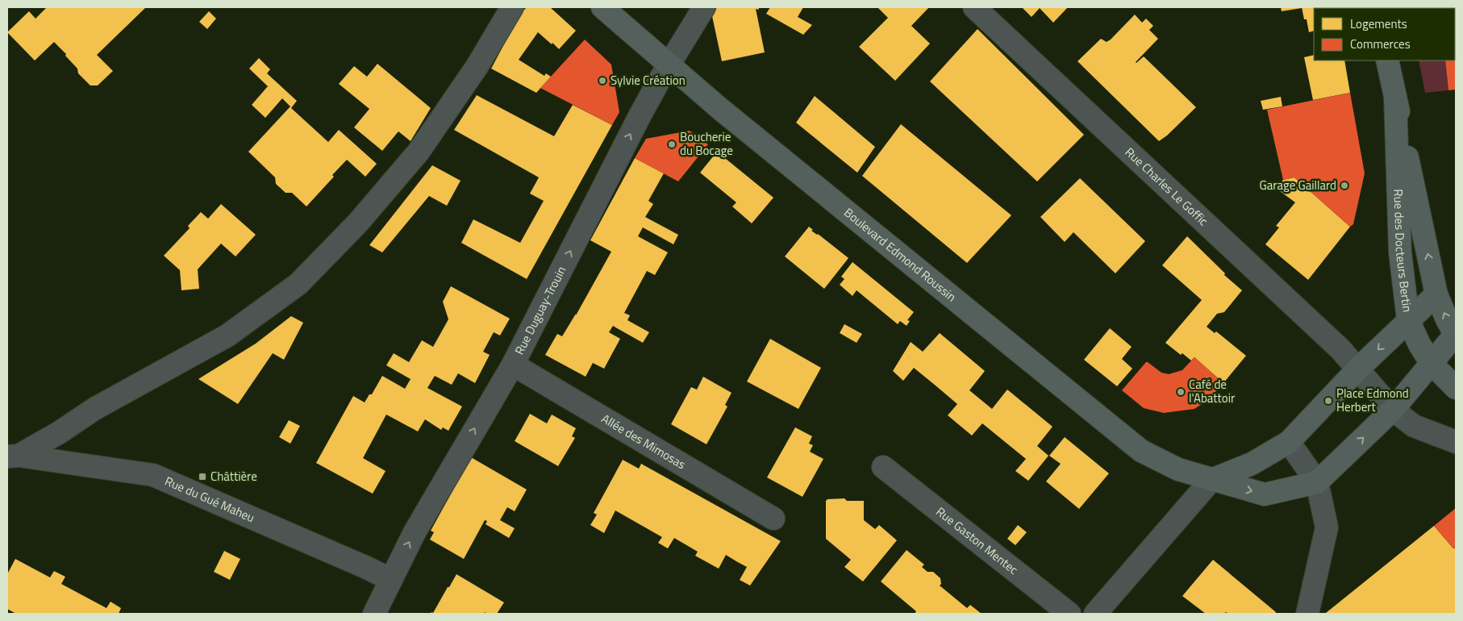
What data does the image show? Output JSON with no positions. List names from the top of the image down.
{
  "streets": {
    "street": [
      "Rue Charles Le Goffic",
      "Rue des Docteurs Bertin",
      "Boulevard Edmond Roussin",
      "Rue Duguay-Trouin",
      "Allée des Mimosas",
      "Rue du Gué Maheu",
      "Rue Gaston Mentec"
    ]
  },
  "crossings": [
    ["Boulevard Edmond Roussin", "Rue Duguay-Trouin"],
    ["Rue Duguay-Trouin", "Allée des Mimosas"],
    ["Rue Duguay-Trouin", "Rue du Gué Maheu"]
  ],
  "places": {
    "other": [
      "Sylvie Création",
      "Boucherie du Bocage",
      "Garage Gaillard",
      "Café de l'Abattoir",
      "Place Edmond Herbert"
    ],
    "transit": ["Châttière"]
  },
  "legend": ["Logements", "Commerces"]
}
